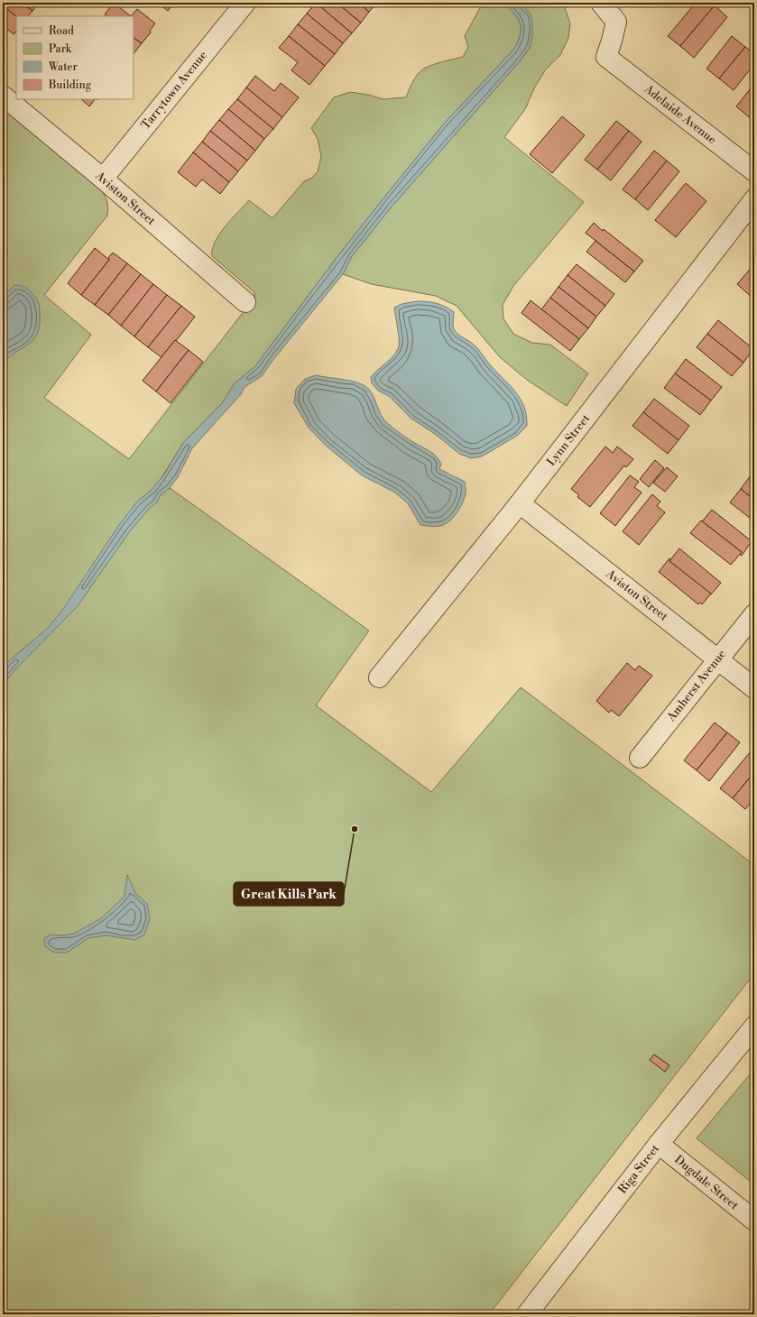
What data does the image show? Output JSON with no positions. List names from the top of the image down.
{
  "streets": {
    "street": [
      "Tarrytown Avenue",
      "Adelaide Avenue",
      "Aviston Street",
      "Lynn Street",
      "Amherst Avenue",
      "Riga Street",
      "Dugdale Street"
    ]
  },
  "crossings": [
    ["Tarrytown Avenue", "Aviston Street"],
    ["Aviston Street", "Lynn Street"],
    ["Aviston Street", "Amherst Avenue"],
    ["Riga Street", "Dugdale Street"]
  ],
  "places": ["Great Kills Park"],
  "legend": [
    "Road",
    "Park",
    "Water",
    "Building"
  ]
}
